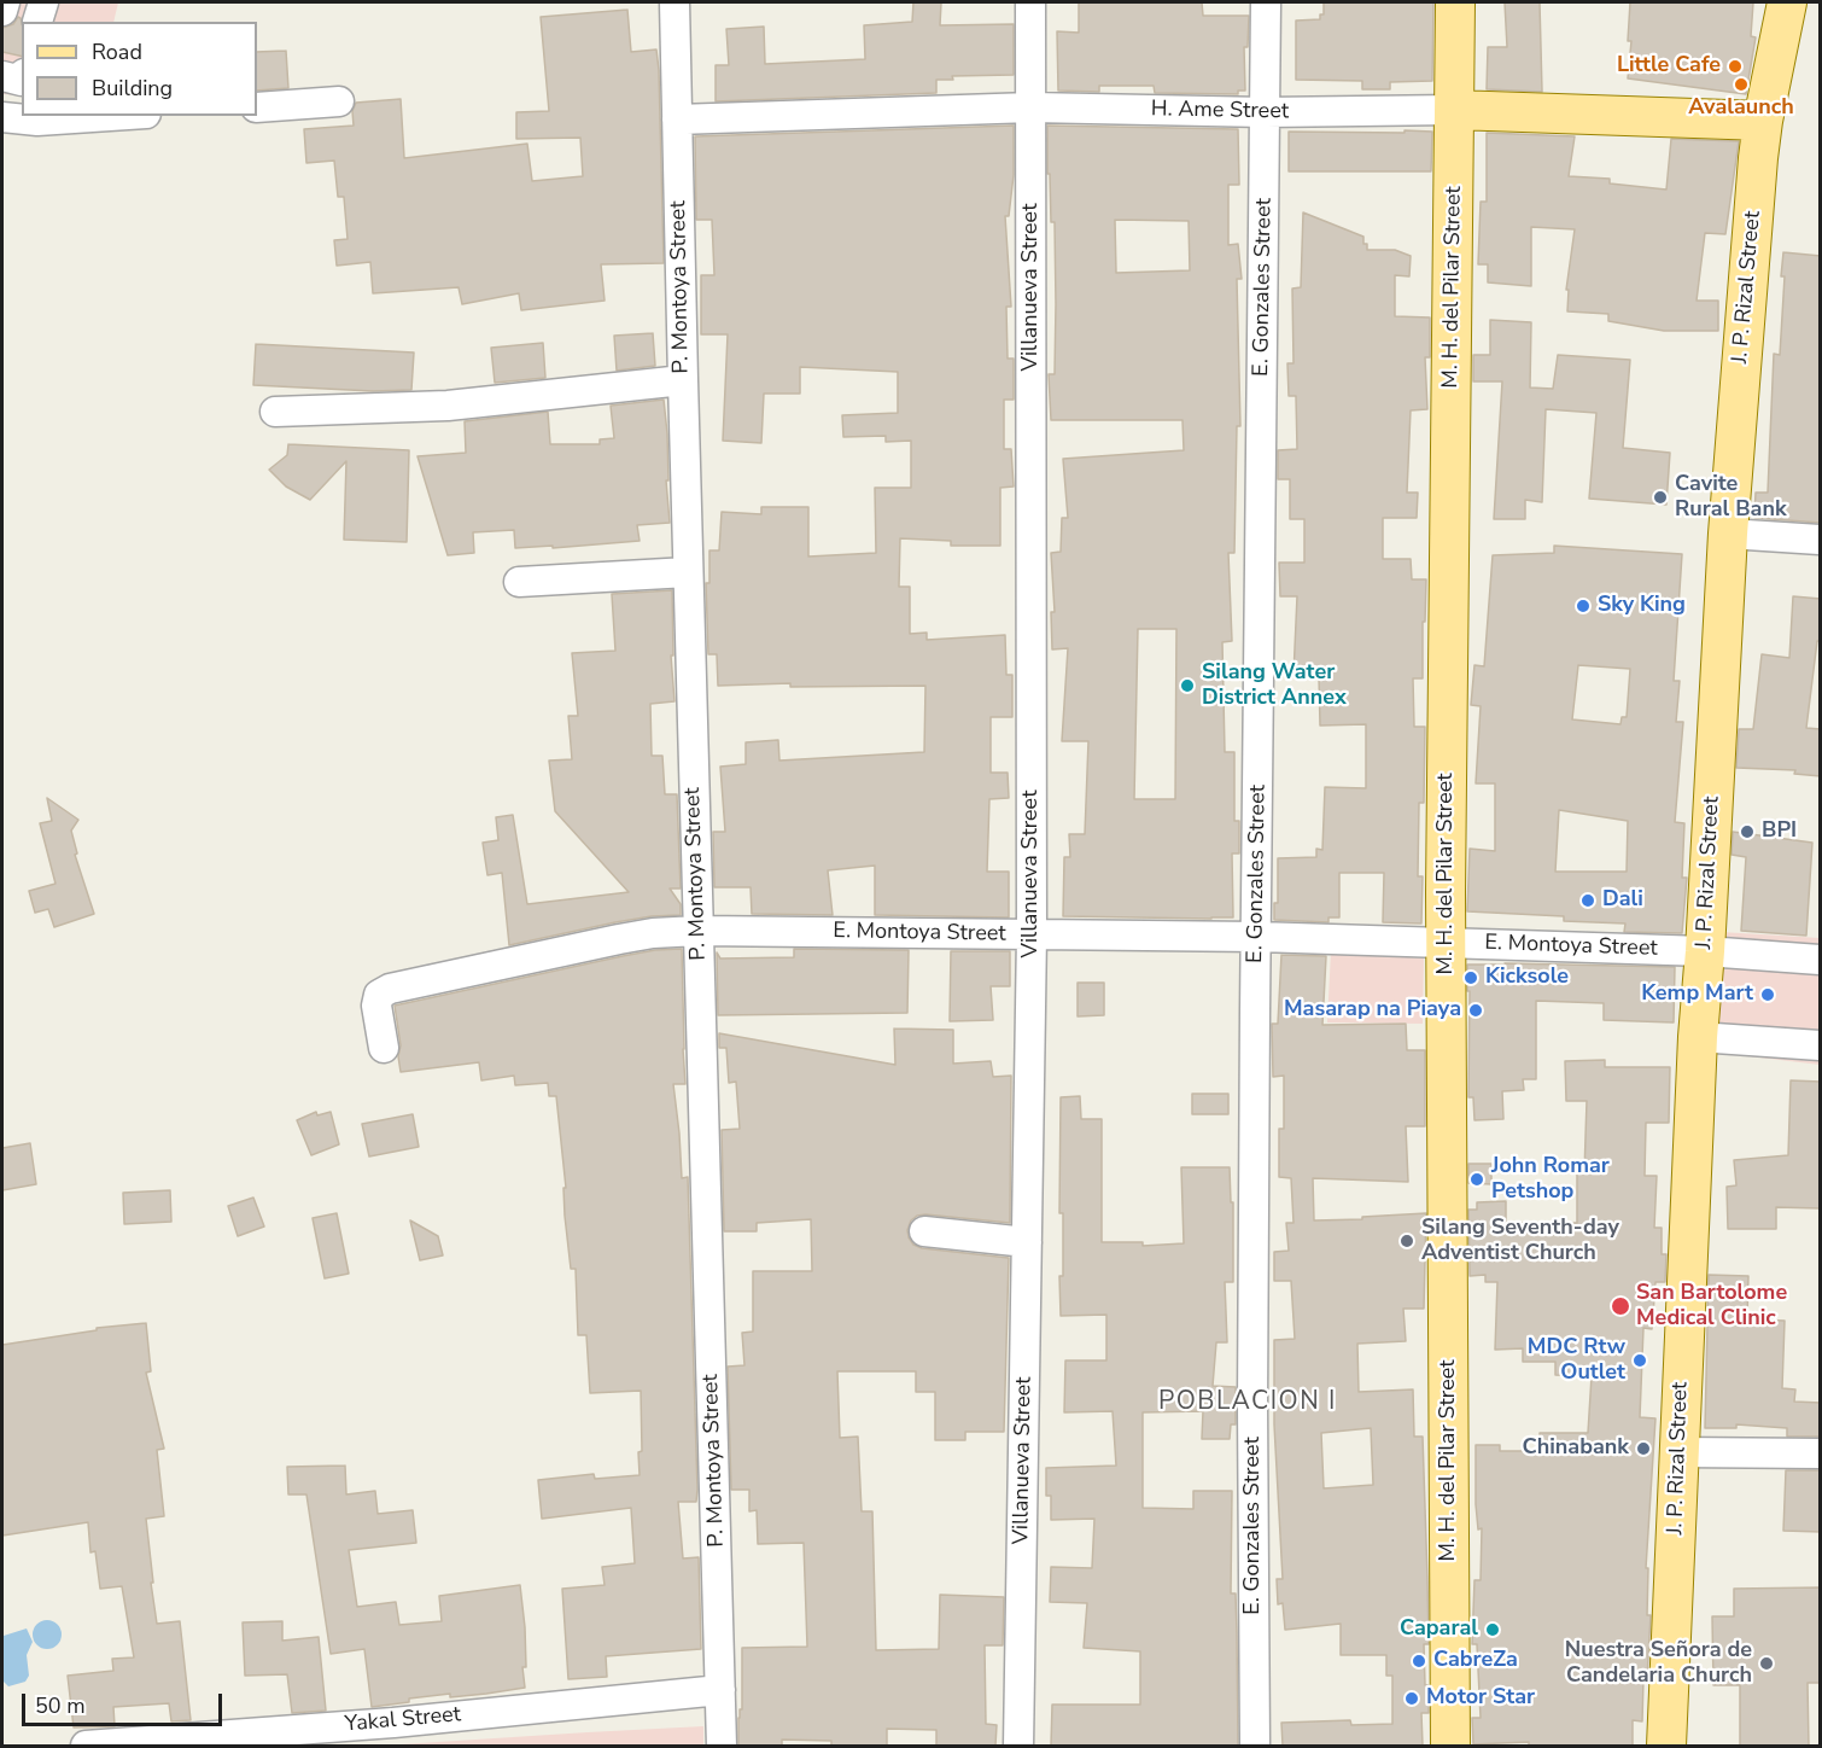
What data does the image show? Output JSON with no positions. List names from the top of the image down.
{
  "streets": {
    "main road": ["H. Ame Street", "M. H. del Pilar Street", "J. P. Rizal Street"],
    "street": [
      "P. Montoya Street",
      "Villanueva Street",
      "E. Gonzales Street",
      "E. Montoya Street",
      "Yakal Street"
    ]
  },
  "crossings": [
    ["H. Ame Street", "P. Montoya Street"],
    ["H. Ame Street", "Villanueva Street"],
    ["H. Ame Street", "E. Gonzales Street"],
    ["H. Ame Street", "M. H. del Pilar Street"],
    ["H. Ame Street", "J. P. Rizal Street"],
    ["P. Montoya Street", "E. Montoya Street"],
    ["P. Montoya Street", "Yakal Street"],
    ["Villanueva Street", "E. Montoya Street"],
    ["E. Gonzales Street", "E. Montoya Street"],
    ["M. H. del Pilar Street", "E. Montoya Street"],
    ["J. P. Rizal Street", "E. Montoya Street"]
  ],
  "districts": ["POBLACION I"],
  "places": [
    "Little Cafe",
    "Avalaunch",
    "Cavite Rural Bank",
    "Sky King",
    "Silang Water District Annex",
    "BPI",
    "Dali",
    "Kicksole",
    "Kemp Mart",
    "Masarap na Piaya",
    "John Romar Petshop",
    "Silang Seventh-day Adventist Church",
    "San Bartolome Medical Clinic",
    "MDC Rtw Outlet",
    "Chinabank",
    "Caparal",
    "CabreZa",
    "Nuestra Señora de Candelaria Church",
    "Motor Star"
  ],
  "legend": ["Road", "Building"],
  "scale_bar": "50 m"
}
